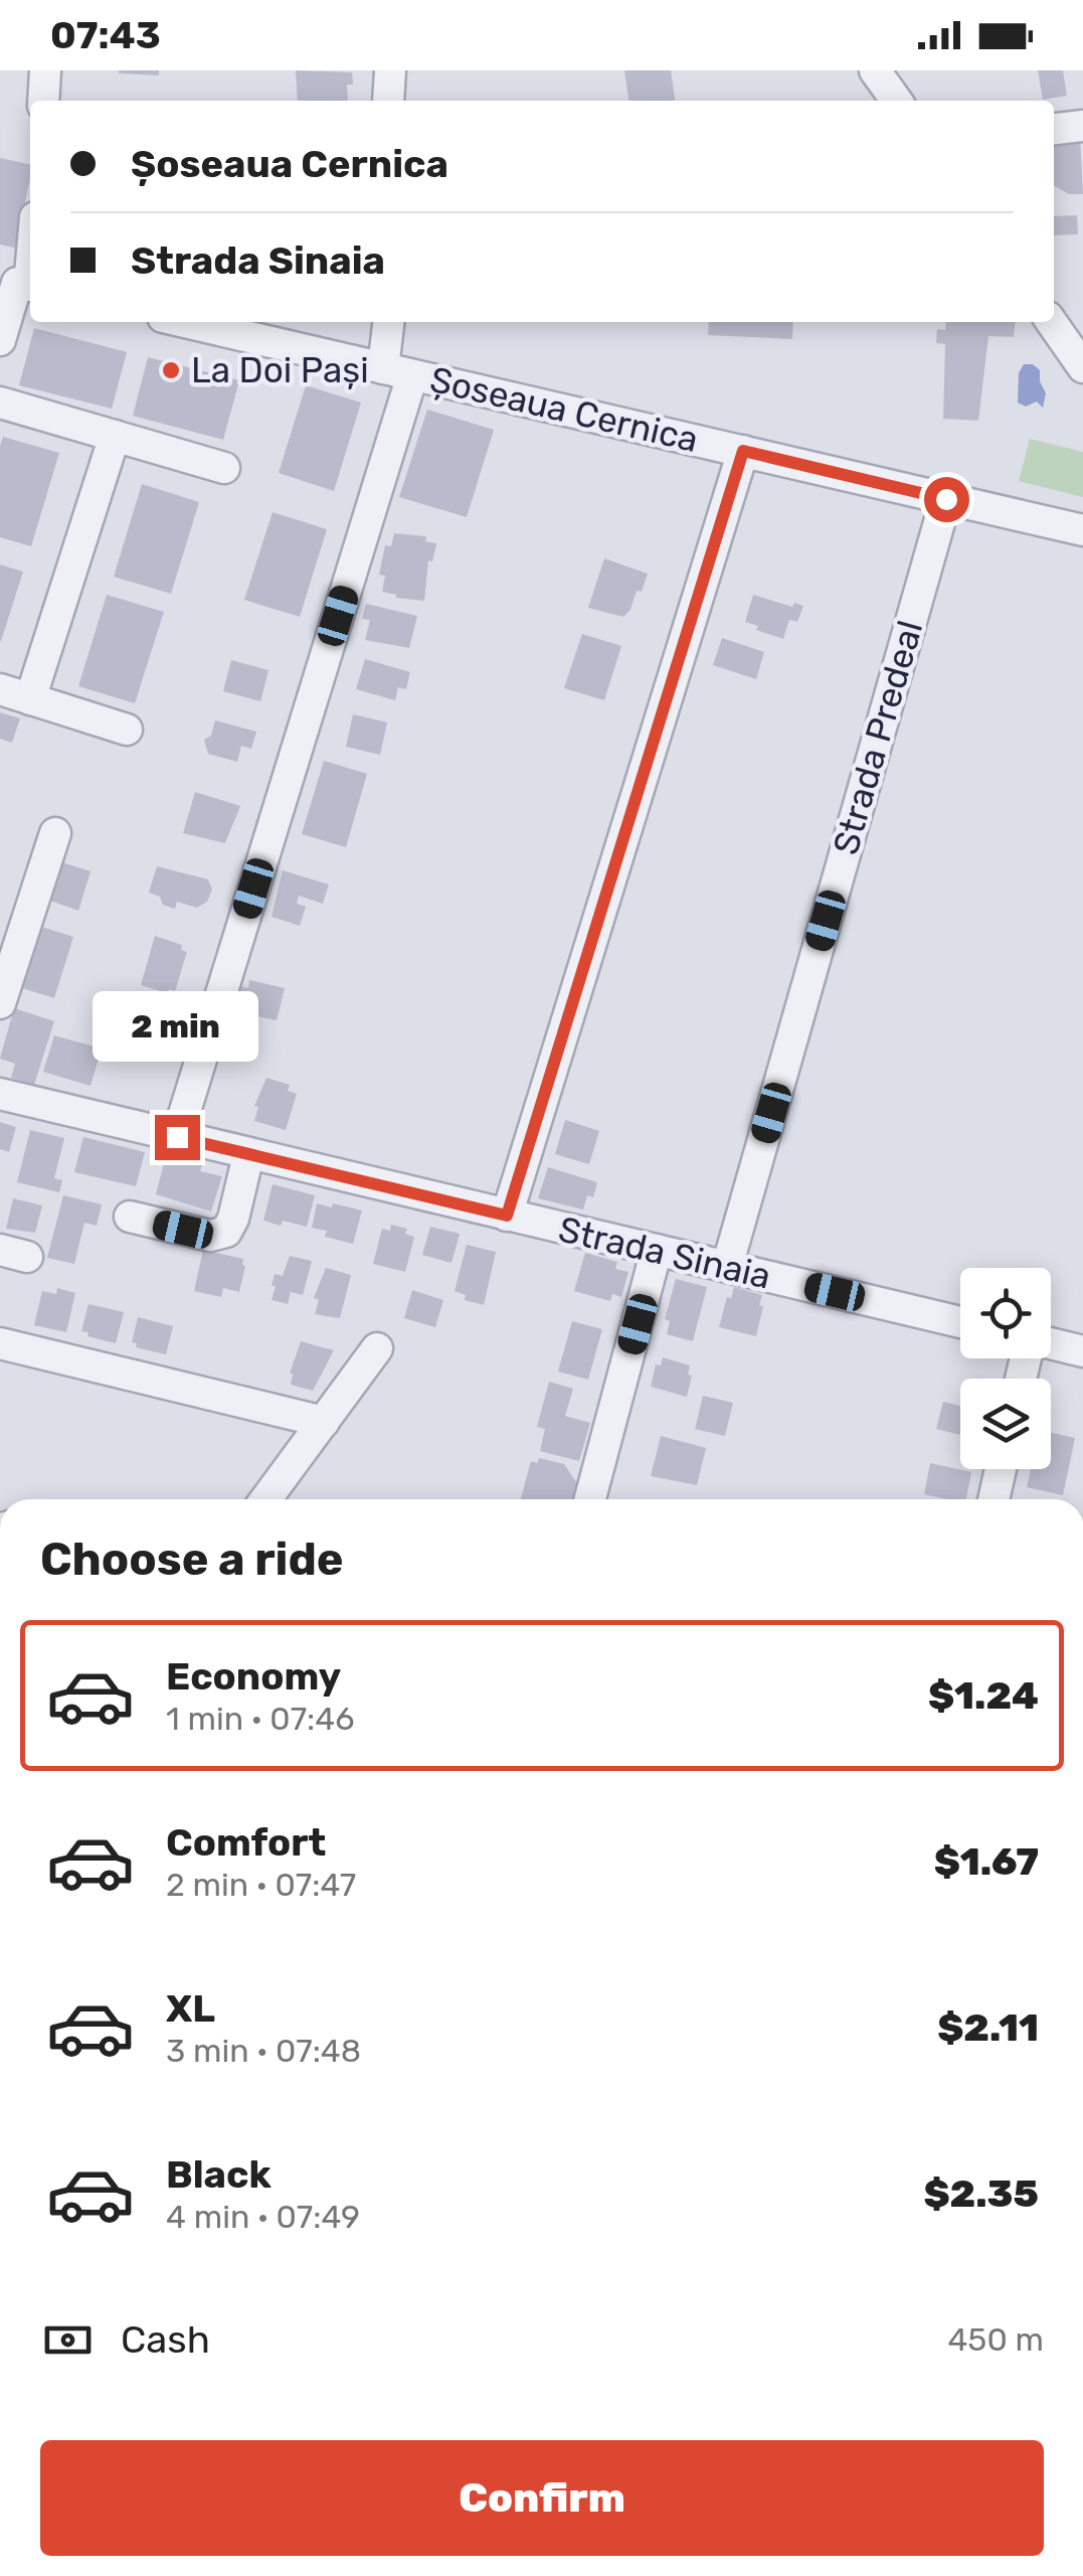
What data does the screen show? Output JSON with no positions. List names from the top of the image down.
{
  "streets": {
    "street": ["Șoseaua Cernica", "Strada Predeal", "Strada Sinaia"]
  },
  "crossings": [
    ["Șoseaua Cernica", "Strada Predeal"],
    ["Strada Predeal", "Strada Sinaia"]
  ],
  "places": ["La Doi Pași"],
  "page": {
    "status": "07:43",
    "banner": ["Șoseaua Cernica", "Strada Sinaia"],
    "bubble": "2 min",
    "heading": "Choose a ride",
    "list": [
      {
        "name": "Economy",
        "note": "1 min · 07:46",
        "value": "$1.24"
      },
      {
        "name": "Comfort",
        "note": "2 min · 07:47",
        "value": "$1.67"
      },
      {
        "name": "XL",
        "note": "3 min · 07:48",
        "value": "$2.11"
      },
      {
        "name": "Black",
        "note": "4 min · 07:49",
        "value": "$2.35"
      }
    ],
    "pay": ["Cash", "450 m"],
    "buttons": "Confirm"
  }
}
